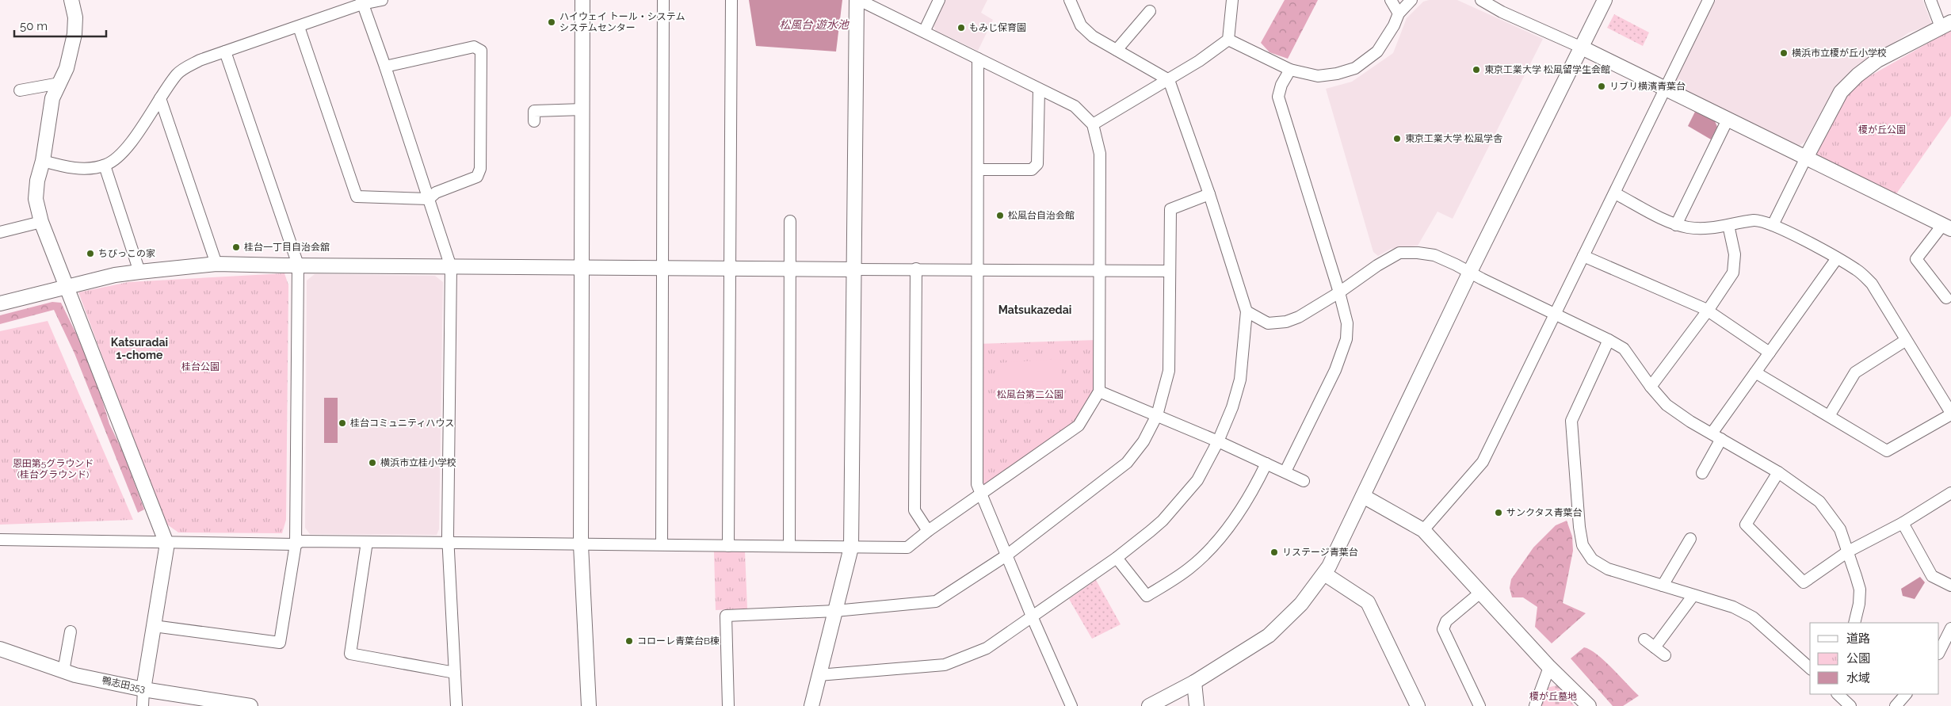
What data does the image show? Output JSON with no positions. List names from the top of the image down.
{
  "streets": {
    "street": ["鴨志田353"]
  },
  "districts": ["Matsukazedai", "Katsuradai 1-chome"],
  "water": ["松風台 遊水池"],
  "parks": [
    "榎が丘公園",
    "桂台公園",
    "松風台第二公園",
    "恩田第5グラウンド (桂台グラウンド)",
    "榎が丘墓地"
  ],
  "places": [
    "ハイウェイ トール・システム システムセンター",
    "もみじ保育園",
    "横浜市立榎が丘小学校",
    "東京工業大学 松風留学生会館",
    "リブリ横濱青葉台",
    "東京工業大学 松風学舎",
    "松風台自治会館",
    "桂台一丁目自治会舘",
    "ちびっこの家",
    "桂台コミュニティハウス",
    "横浜市立桂小学校",
    "サンクタス青葉台",
    "リステージ青葉台",
    "コローレ青葉台B棟"
  ],
  "legend": ["道路", "公園", "水域"],
  "scale_bar": "50 m"
}
